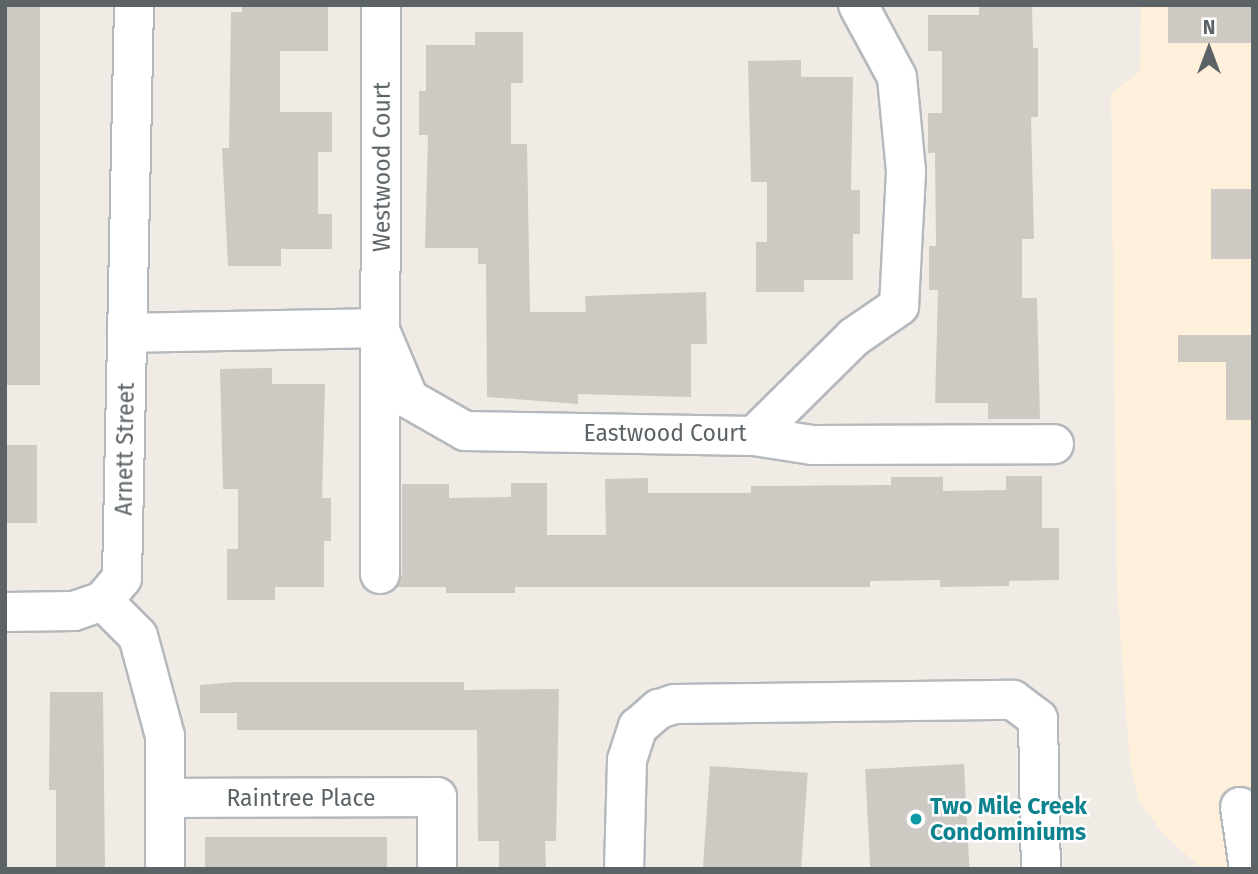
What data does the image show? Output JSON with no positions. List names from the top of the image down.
{
  "streets": {
    "street": [
      "Westwood Court",
      "Eastwood Court",
      "Arnett Street",
      "Raintree Place"
    ]
  },
  "crossings": [
    ["Westwood Court", "Eastwood Court"]
  ],
  "places": ["Two Mile Creek Condominiums"],
  "north": "top"
}
